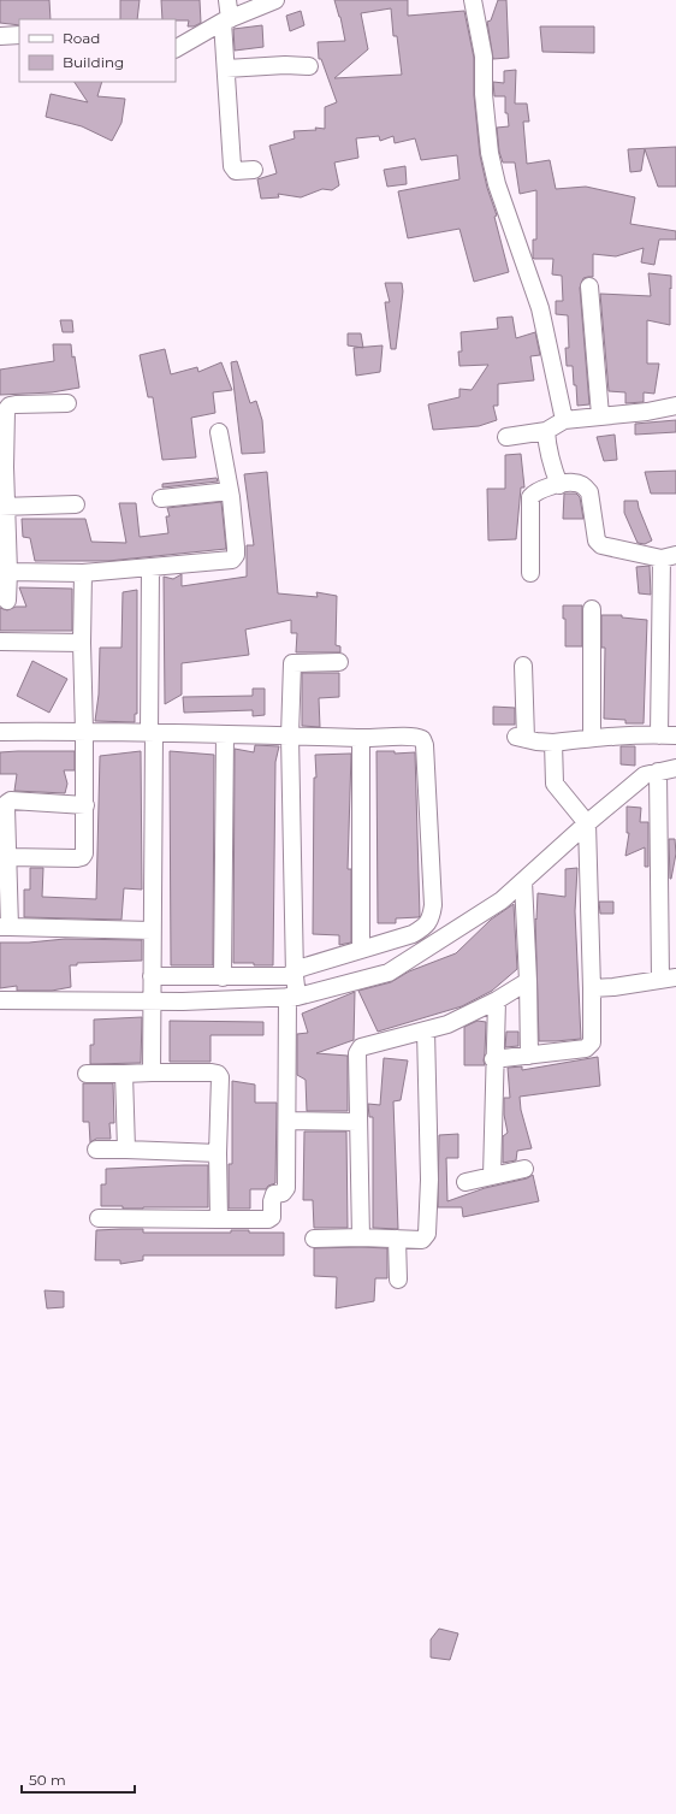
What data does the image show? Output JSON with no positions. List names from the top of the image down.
{
  "legend": ["Road", "Building"],
  "scale_bar": "50 m"
}
